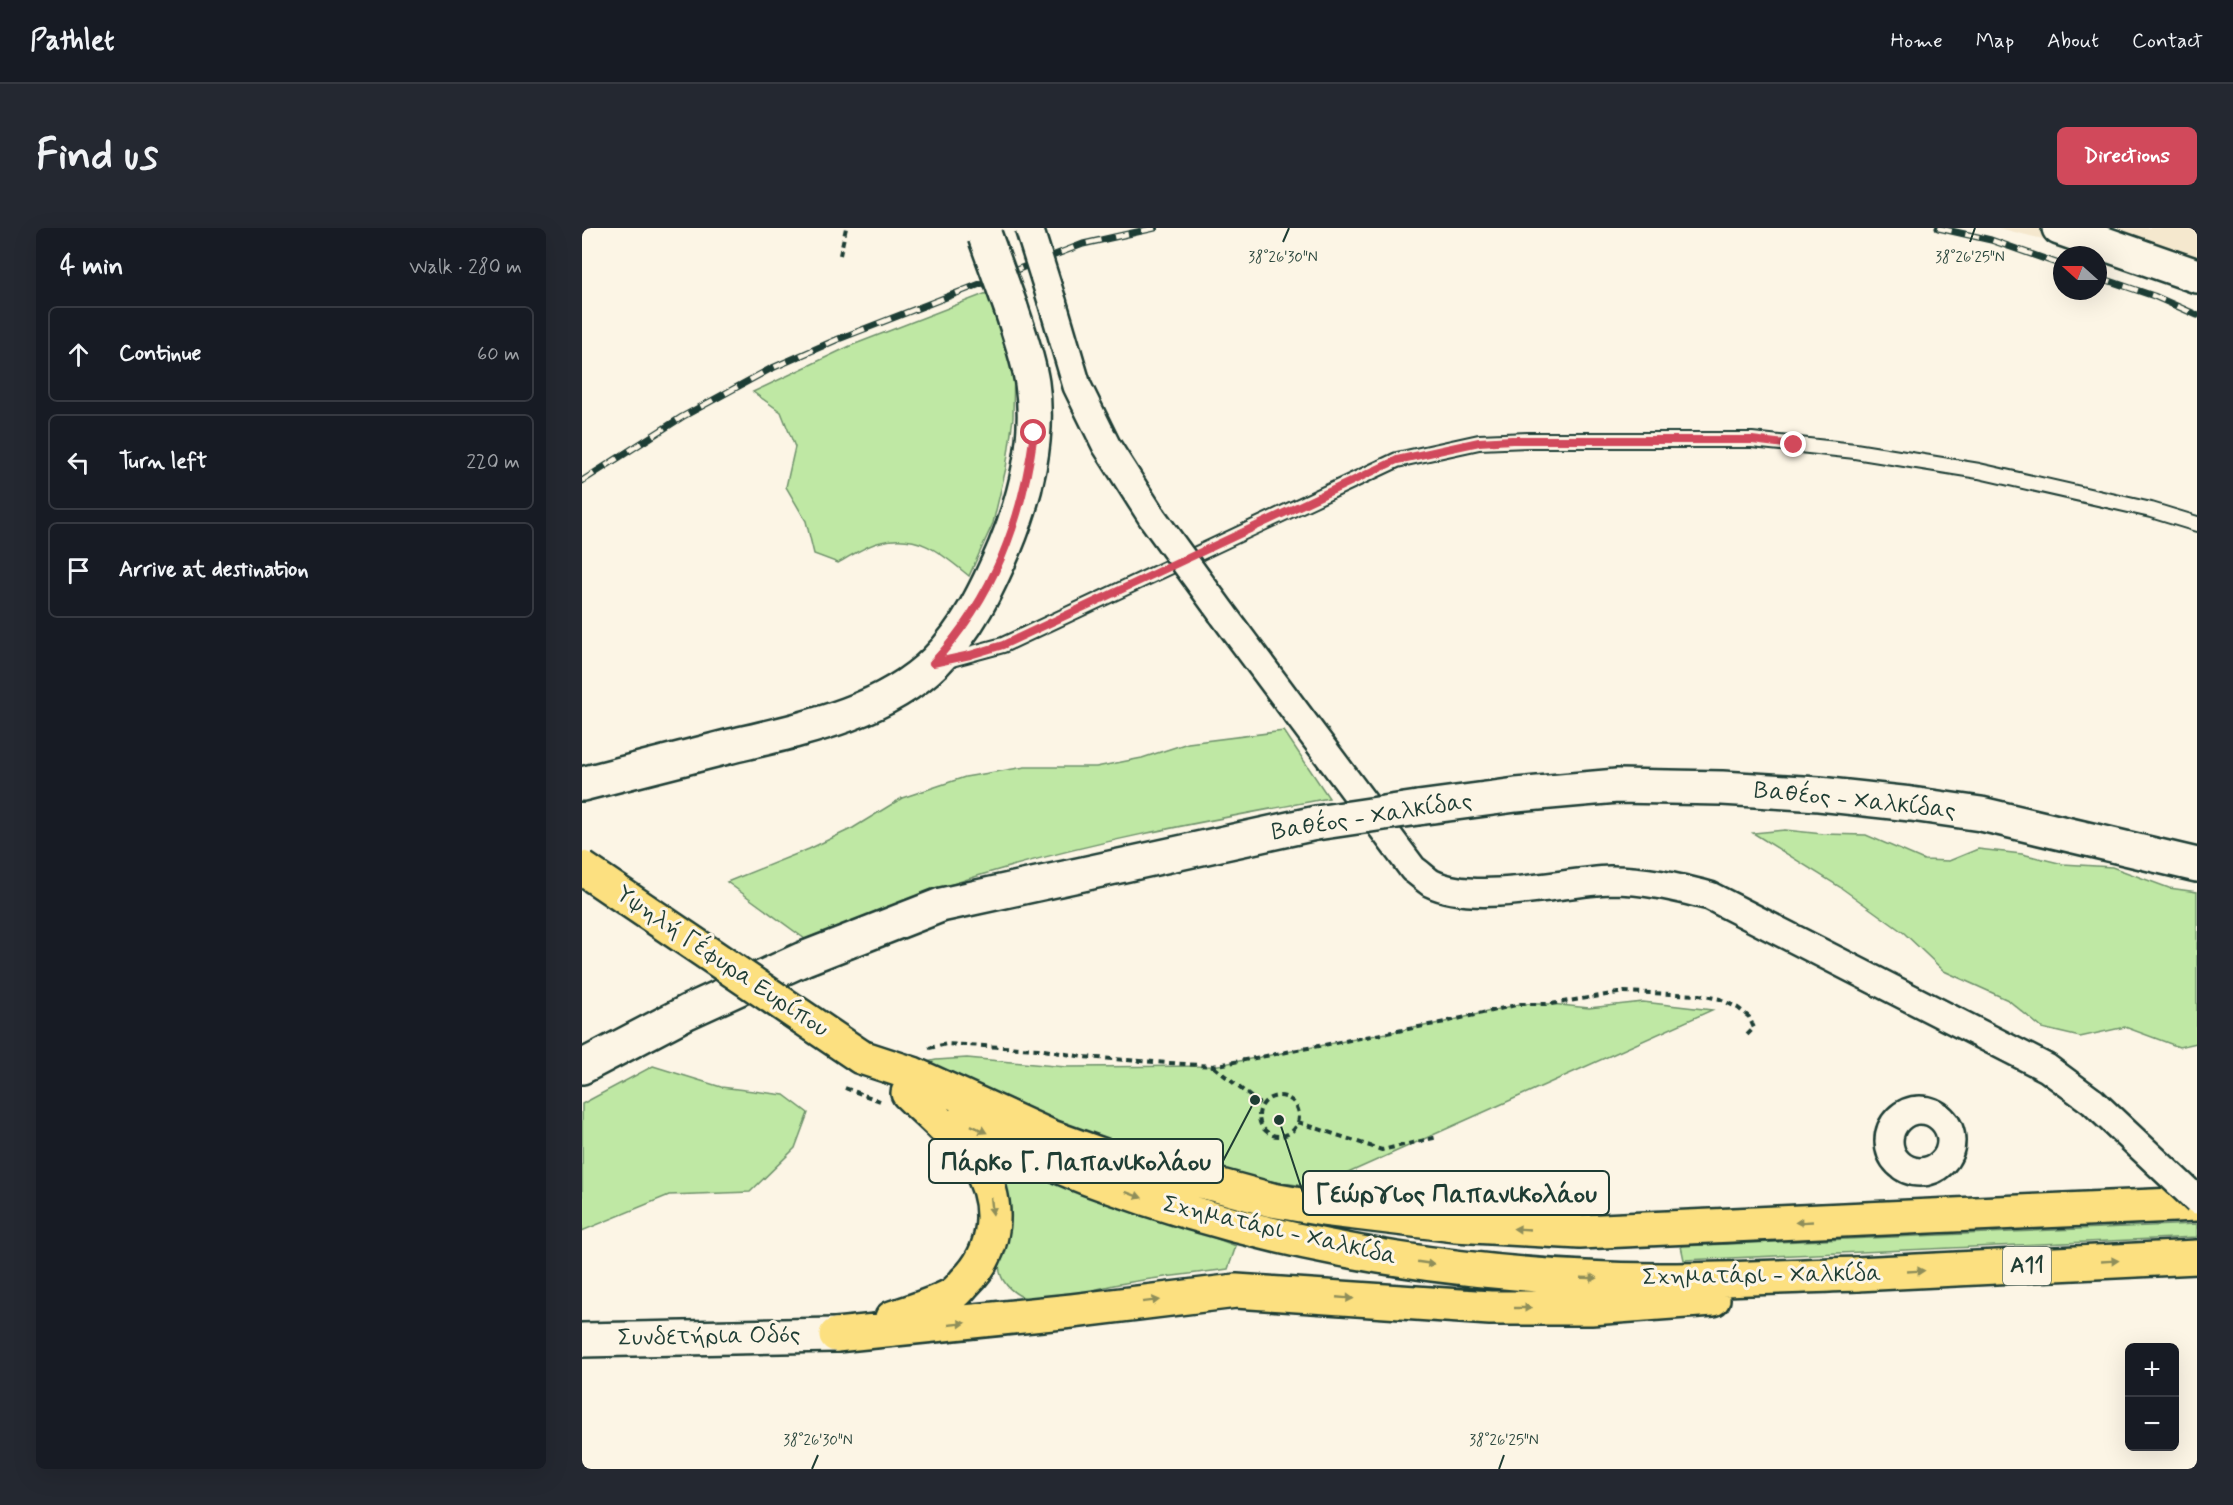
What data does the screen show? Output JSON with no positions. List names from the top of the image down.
{
  "streets": {
    "main road": [
      "Βαθέος - Χαλκίδας",
      "Υψηλή Γέφυρα Ευρίπου",
      "Σχηματάρι - Χαλκίδα",
      "Α11",
      "Συνδετήρια Οδός"
    ]
  },
  "crossings": [
    ["Υψηλή Γέφυρα Ευρίπου", "Σχηματάρι - Χαλκίδα"]
  ],
  "places": ["Πάρκο Γ. Παπανικολάου", "Γεώργιος Παπανικολάου"],
  "north": "left",
  "page": {
    "header": "Pathlet",
    "nav": [
      "Home",
      "Map",
      "About",
      "Contact"
    ],
    "buttons": "Directions",
    "title": "Find us",
    "heading": ["4 min", "Walk · 280 m"],
    "list": [
      ["Continue", "60 m"],
      ["Turn left", "220 m"],
      "Arrive at destination"
    ],
    "map_buttons": ["+", "−"]
  },
  "coordinates": ["38°26'30\"N", "38°26'25\"N"]
}
